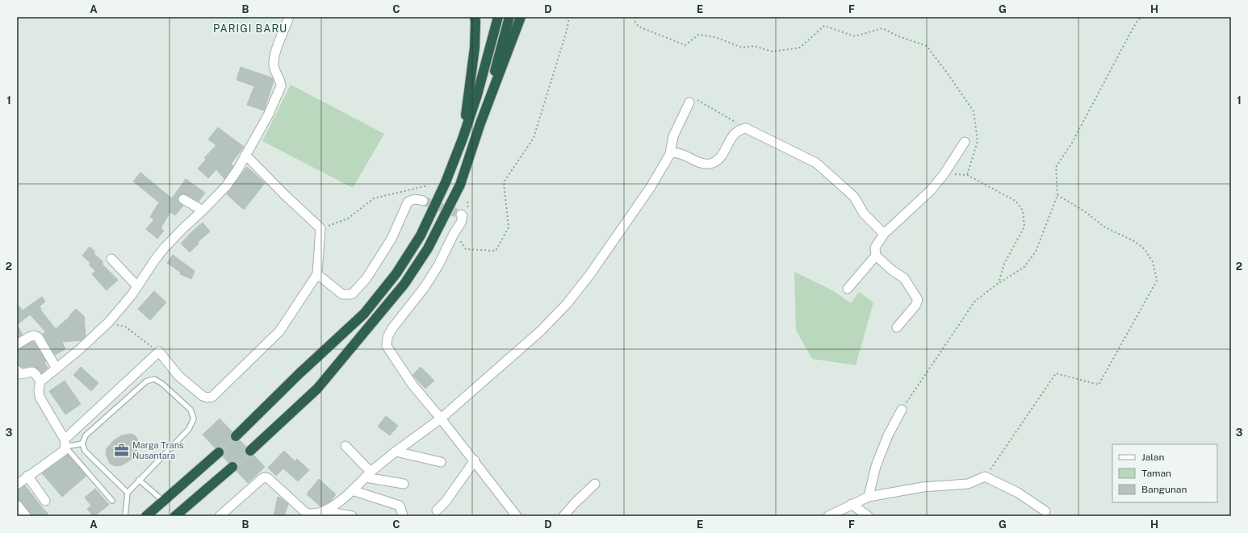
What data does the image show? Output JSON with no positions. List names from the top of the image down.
{
  "districts": ["PARIGI BARU"],
  "places": {
    "office": ["Marga Trans Nusantara"]
  },
  "legend": ["Jalan", "Taman", "Bangunan"],
  "grid": {
    "columns": [
      "A",
      "B",
      "C",
      "D",
      "E",
      "F",
      "G",
      "H"
    ],
    "rows": ["1", "2", "3"]
  }
}
